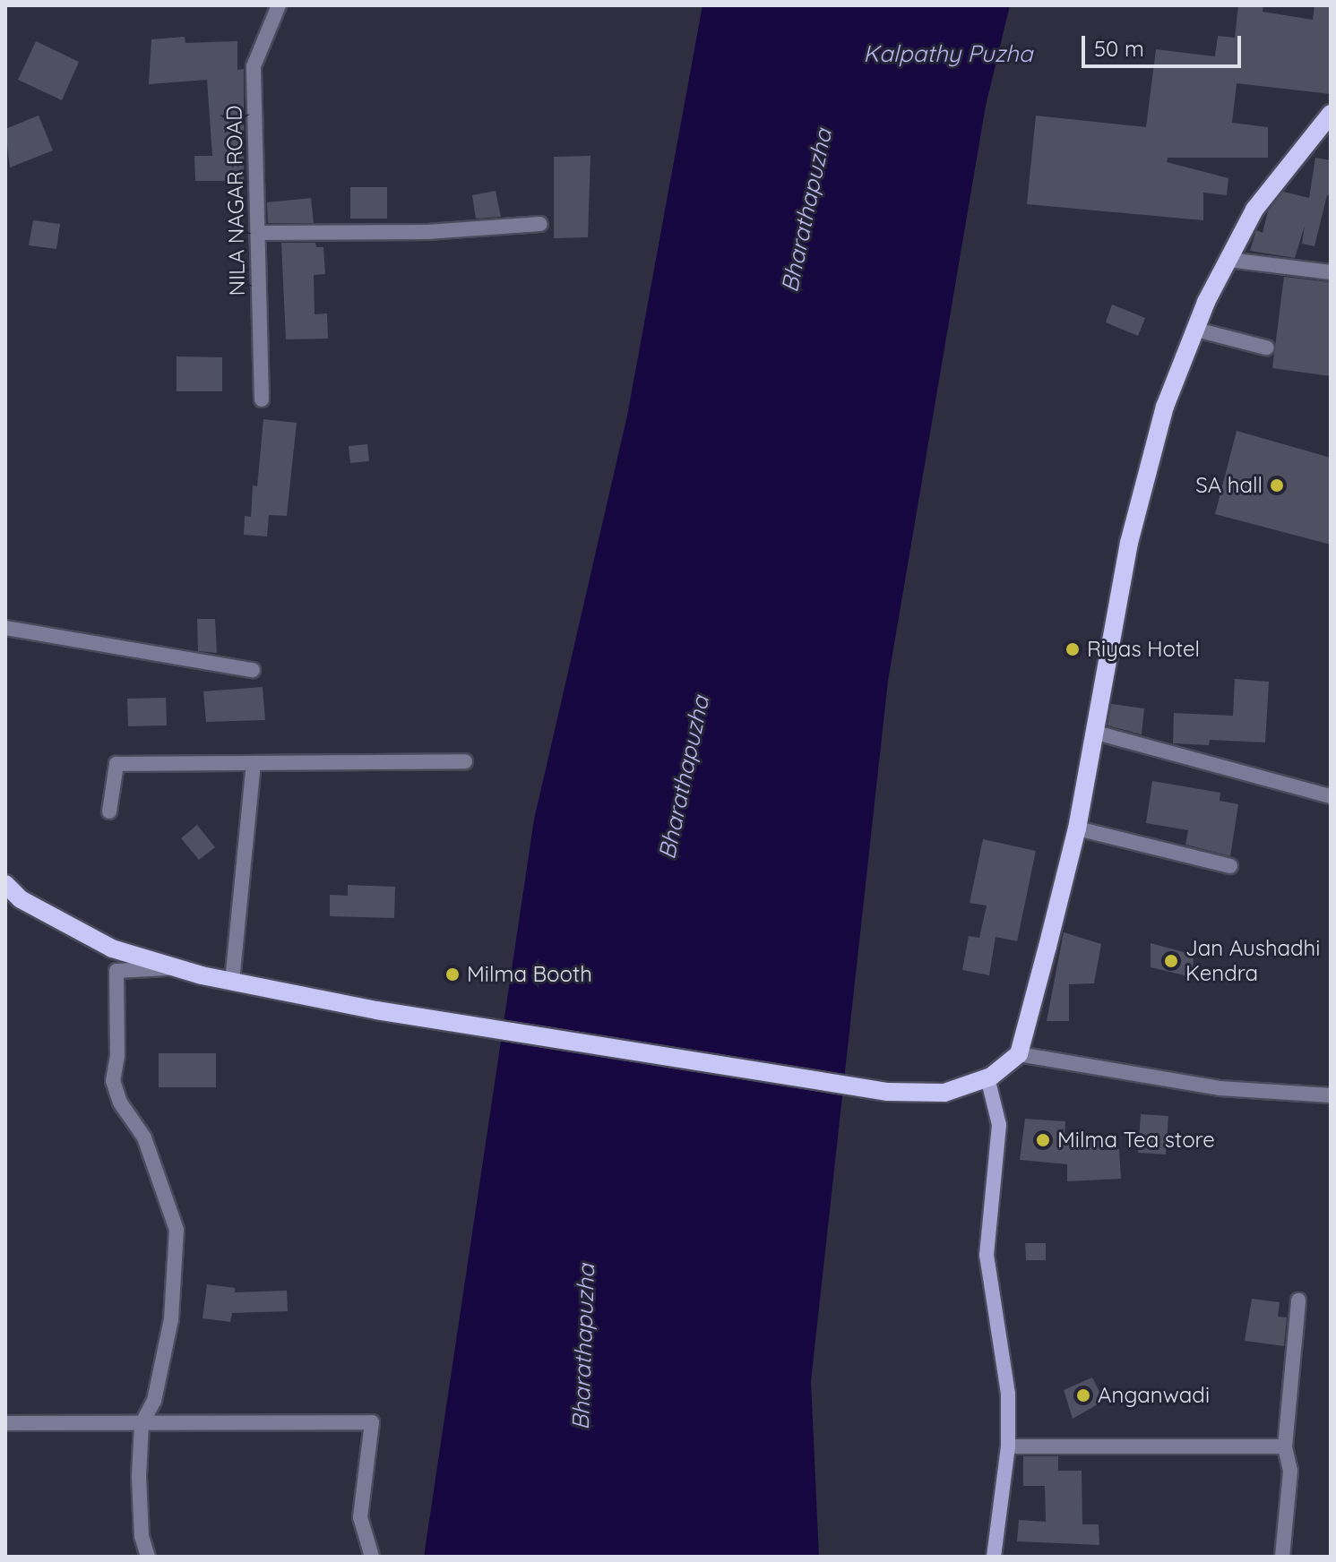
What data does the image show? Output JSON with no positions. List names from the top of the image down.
{
  "streets": {
    "street": ["NILA NAGAR ROAD"]
  },
  "water": ["Kalpathy Puzha", "Bharathapuzha"],
  "places": [
    "SA hall",
    "Riyas Hotel",
    "Jan Aushadhi Kendra",
    "Milma Booth",
    "Milma Tea store",
    "Anganwadi"
  ],
  "scale_bar": "50 m"
}
